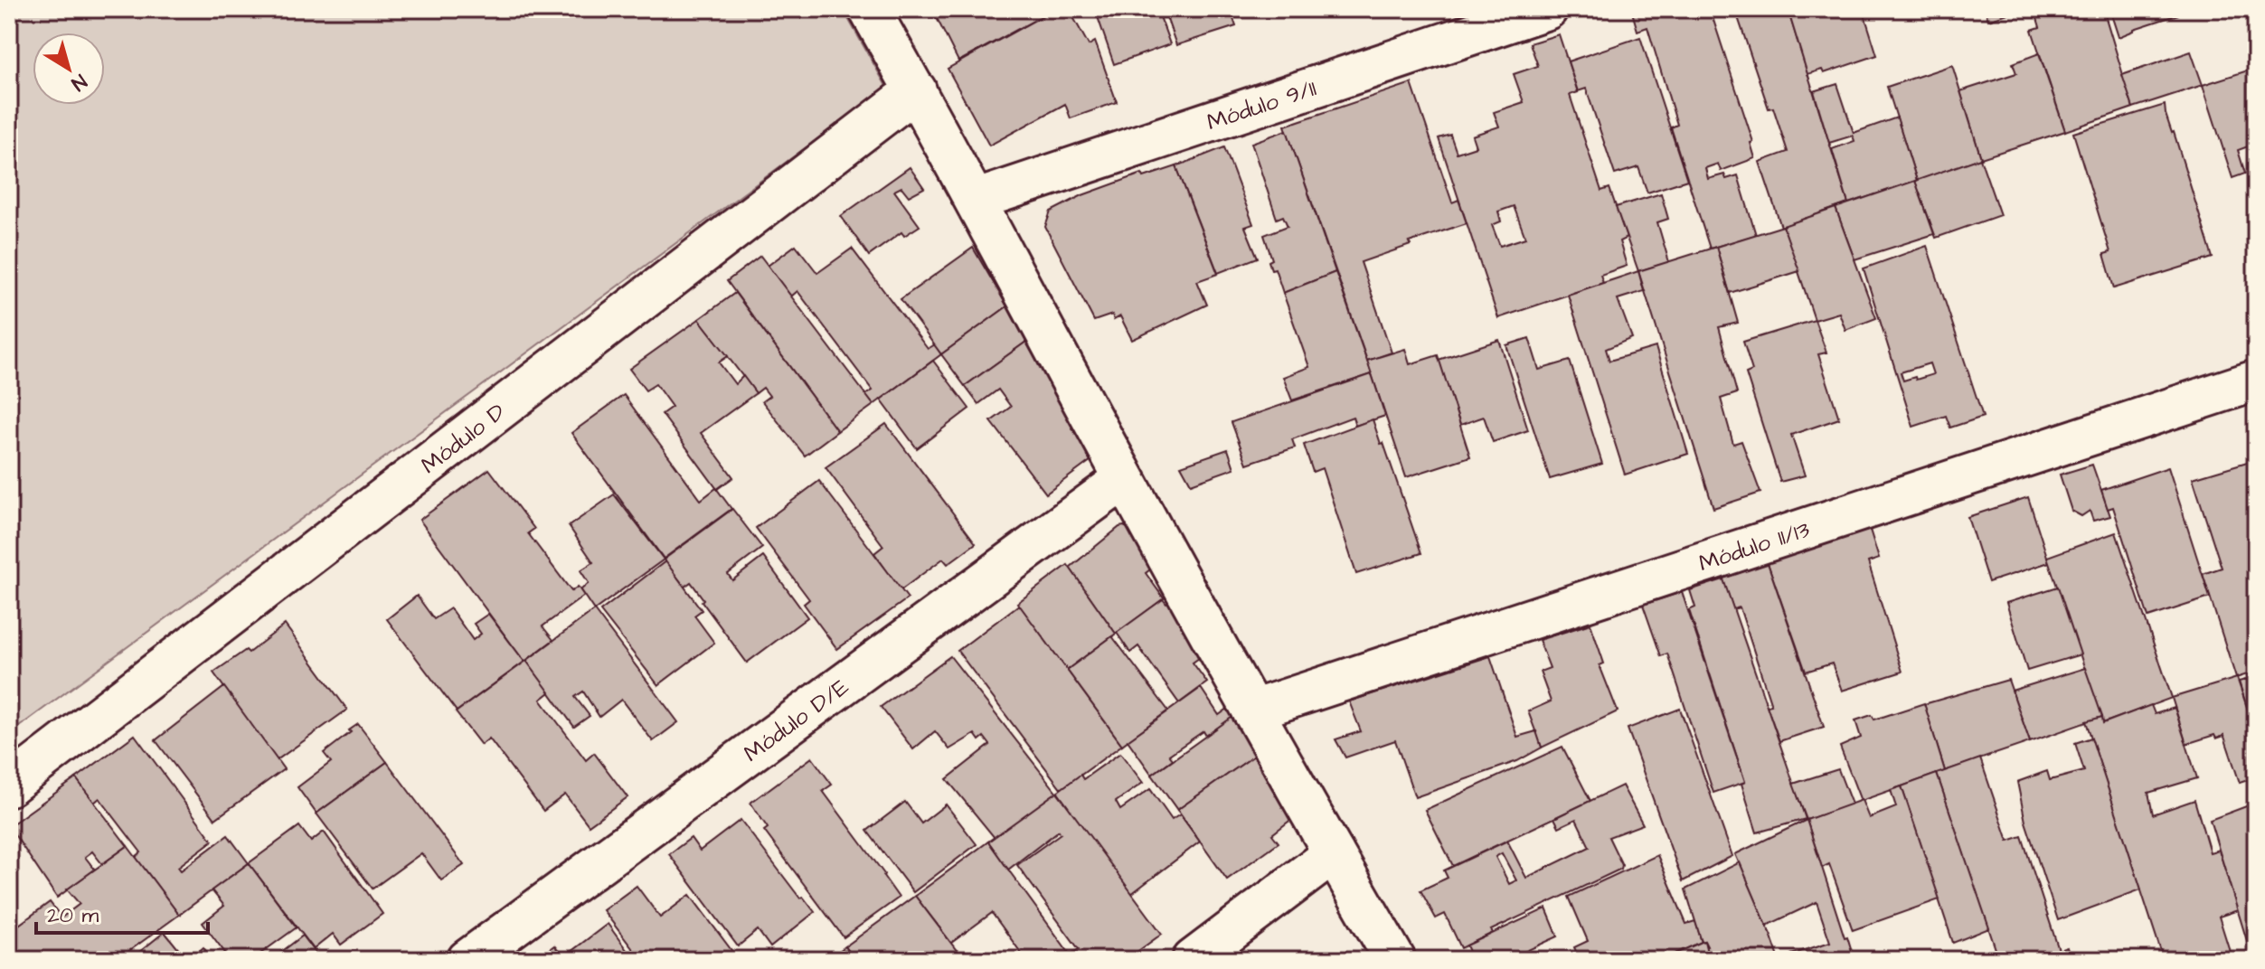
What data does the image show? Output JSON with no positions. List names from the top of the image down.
{
  "streets": {
    "street": [
      "Módulo 9/11",
      "Módulo D",
      "Módulo 11/13",
      "Módulo D/E"
    ]
  },
  "scale_bar": "20 m",
  "north": "bottom right"
}
